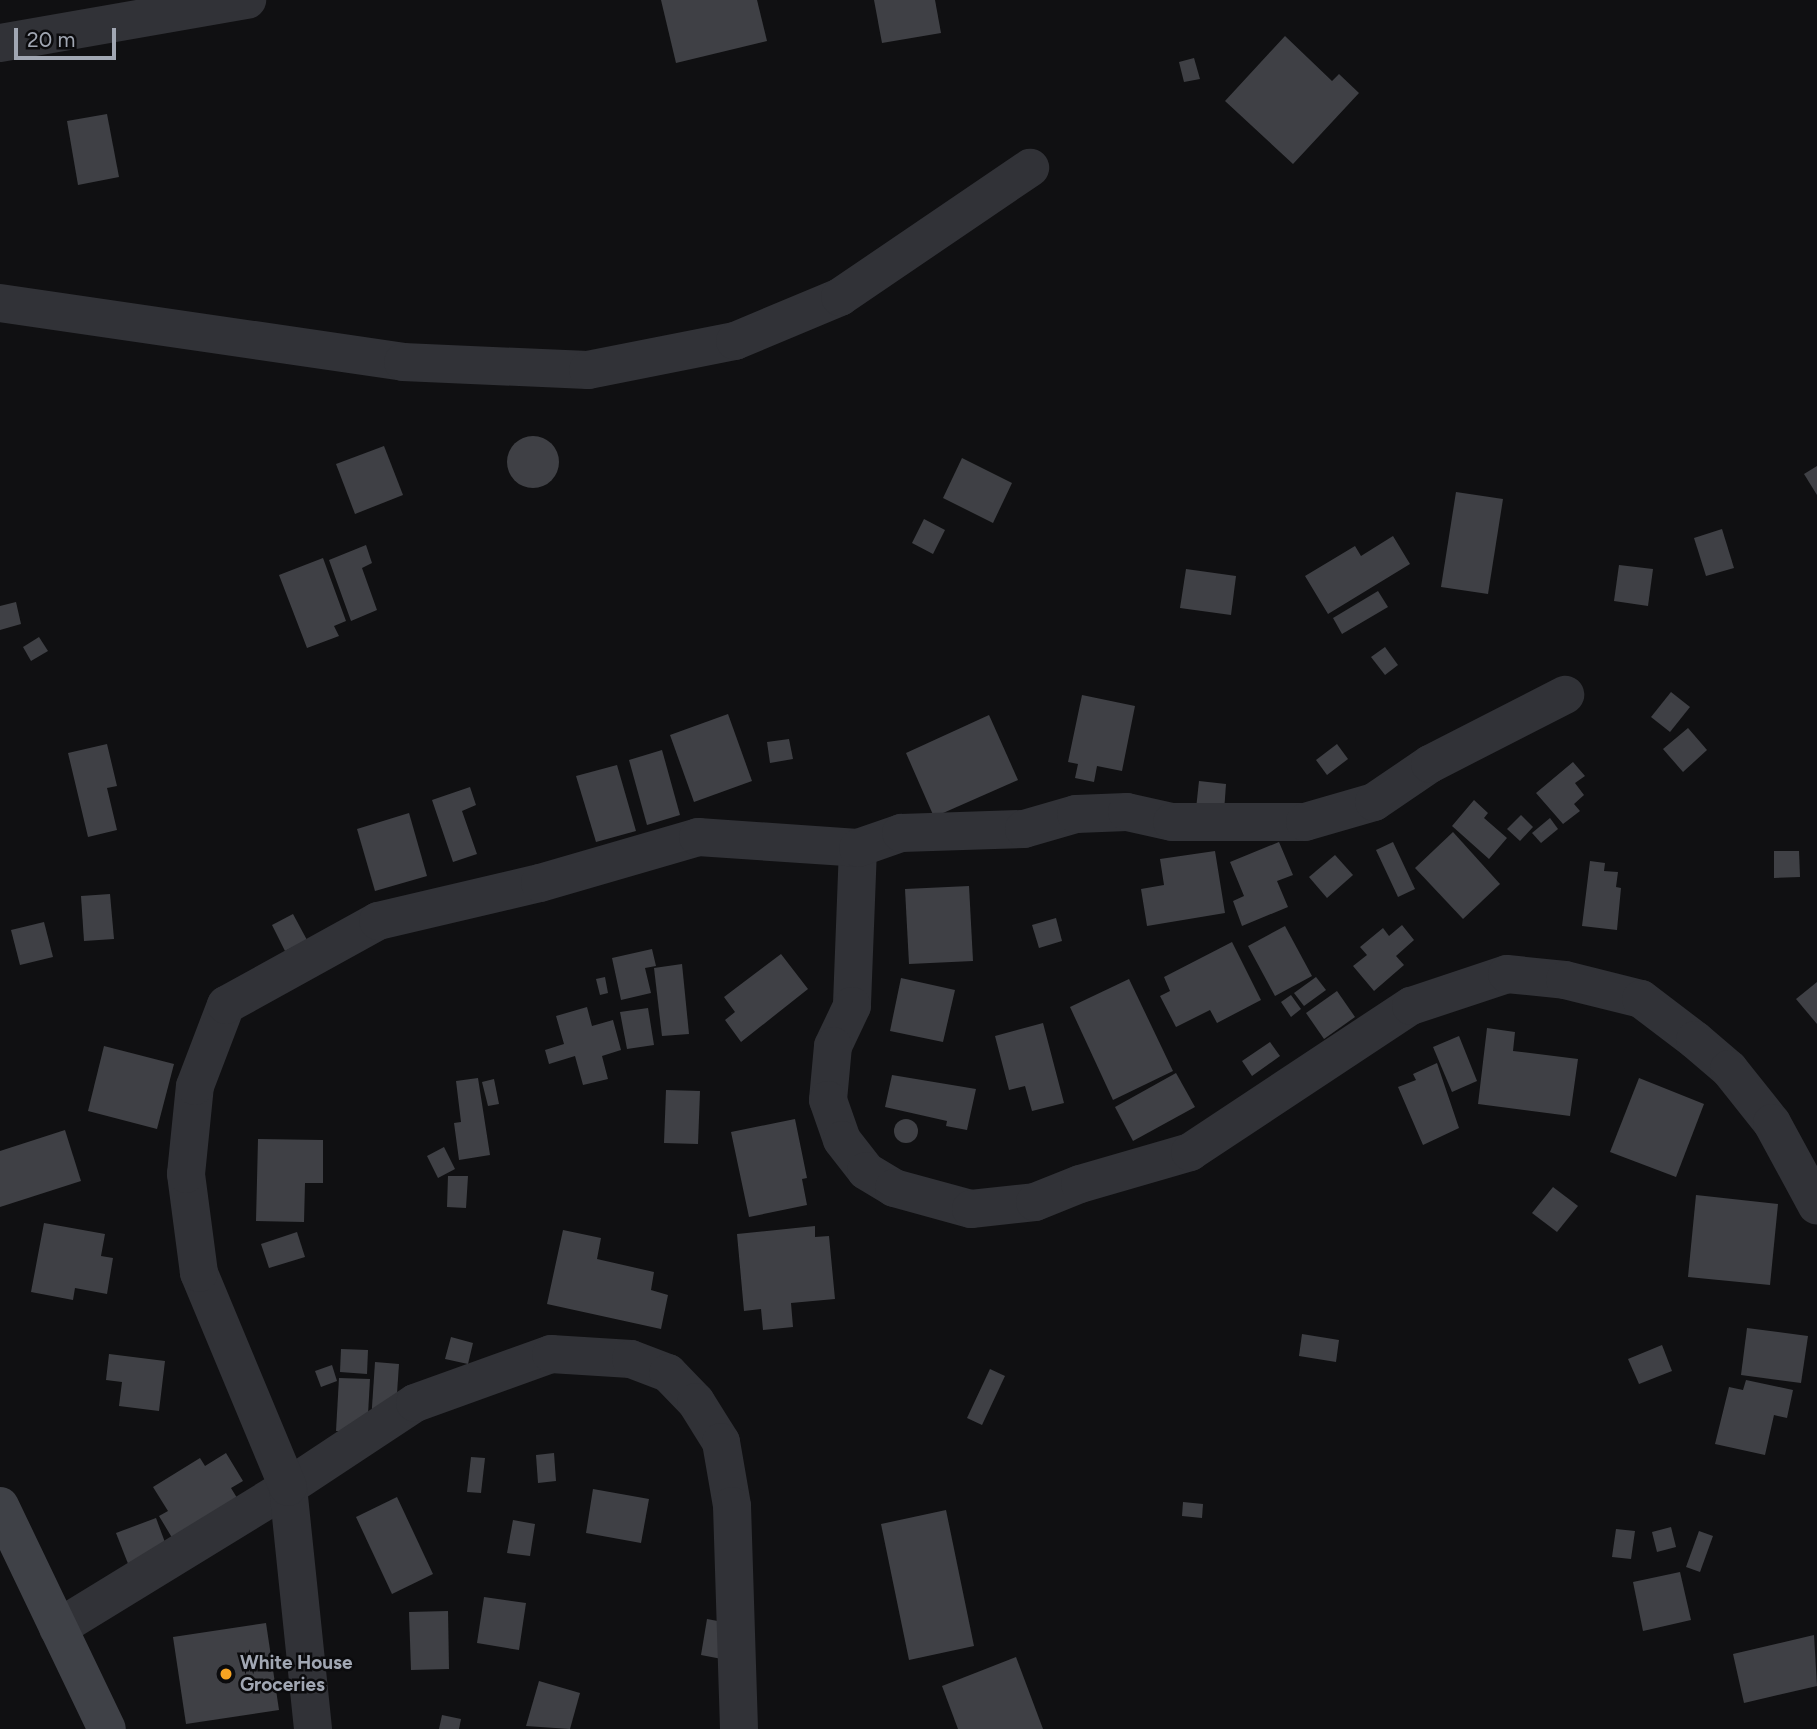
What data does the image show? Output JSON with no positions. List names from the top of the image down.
{
  "places": ["White House Groceries"],
  "scale_bar": "20 m"
}
